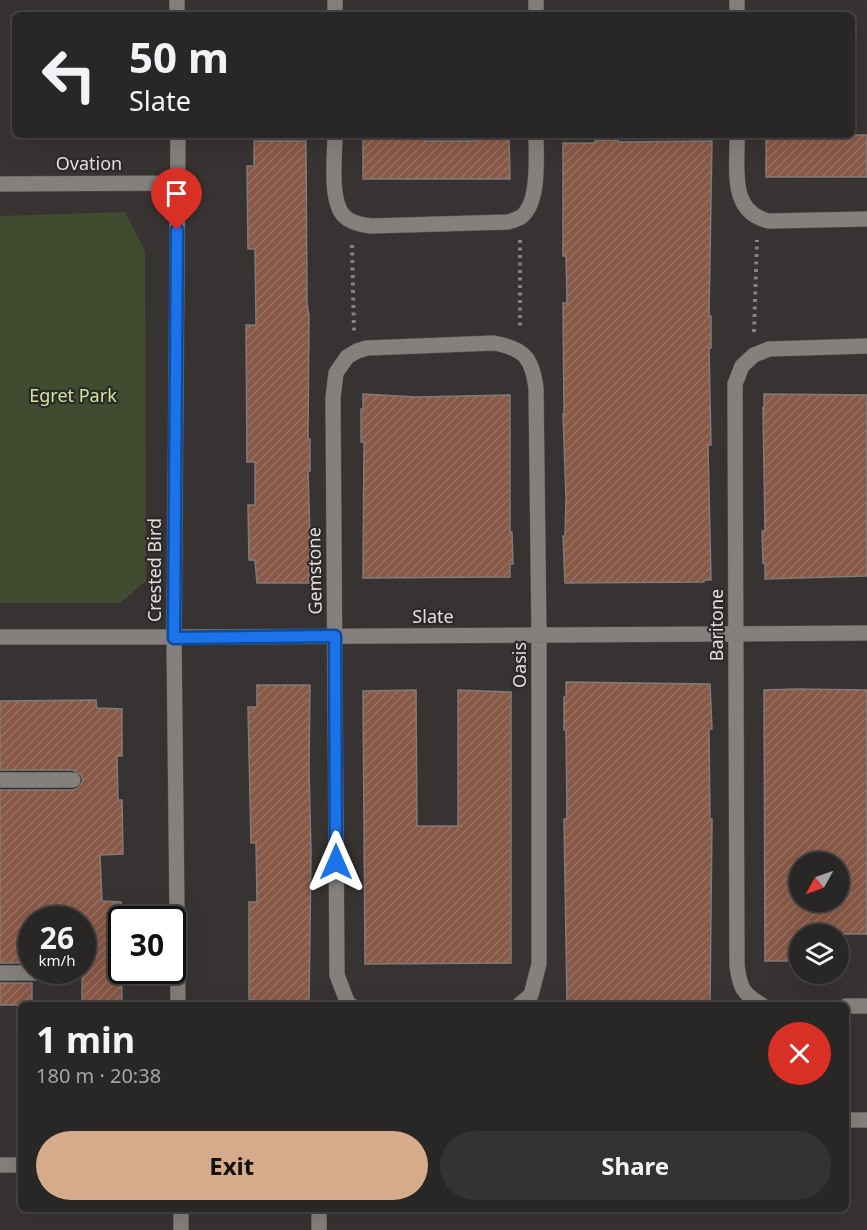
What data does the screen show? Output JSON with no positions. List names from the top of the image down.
{
  "streets": {
    "street": [
      "Ovation",
      "Crested Bird",
      "Gemstone",
      "Slate",
      "Baritone",
      "Oasis"
    ]
  },
  "crossings": [
    ["Ovation", "Crested Bird"],
    ["Crested Bird", "Slate"],
    ["Gemstone", "Slate"],
    ["Slate", "Baritone"],
    ["Slate", "Oasis"]
  ],
  "parks": ["Egret Park"],
  "north": "bottom left",
  "page": {
    "turn": ["50 m", "Slate"],
    "speed": "26 km/h",
    "limit": "30",
    "heading": ["1 min", "180 m · 20:38"],
    "buttons": ["Exit", "Share"]
  }
}
